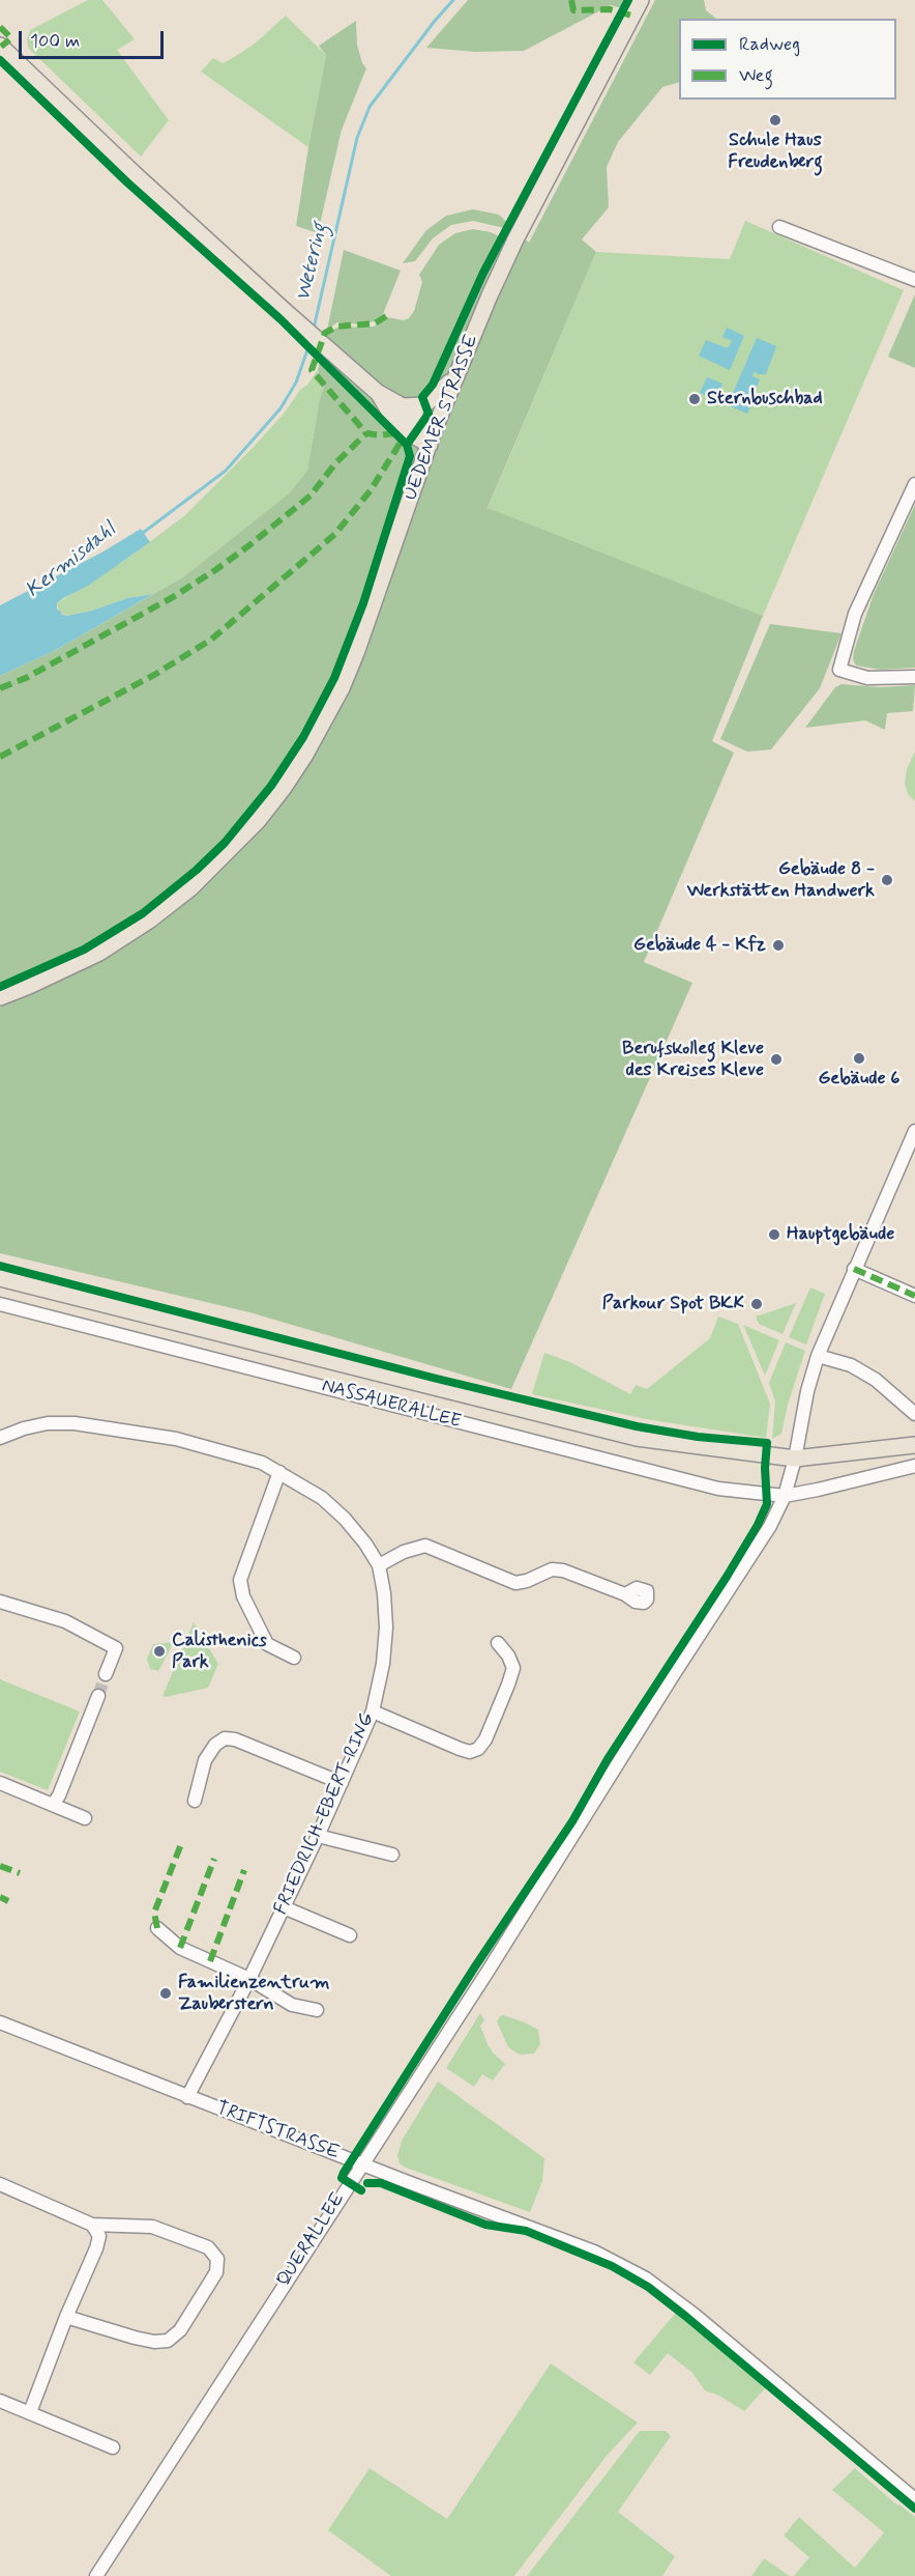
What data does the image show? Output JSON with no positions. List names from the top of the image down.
{
  "streets": {
    "main road": ["UEDEMER STRASSE", "NASSAUERALLEE"],
    "street": ["FRIEDRICH-EBERT-RING", "TRIFTSTRASSE", "QUERALLEE"]
  },
  "crossings": [
    ["NASSAUERALLEE", "QUERALLEE"],
    ["FRIEDRICH-EBERT-RING", "TRIFTSTRASSE"],
    ["TRIFTSTRASSE", "QUERALLEE"]
  ],
  "water": ["Wetering", "Kermisdahl"],
  "places": [
    "Schule Haus Freudenberg",
    "Sternbuschbad",
    "Gebäude 8 - Werkstätten Handwerk",
    "Gebäude 4 - Kfz",
    "Gebäude 6",
    "Berufskolleg Kleve des Kreises Kleve",
    "Hauptgebäude",
    "Parkour Spot BKK",
    "Calisthenics Park",
    "Familienzentrum Zauberstern"
  ],
  "legend": ["Radweg", "Weg"],
  "scale_bar": "100 m"
}
